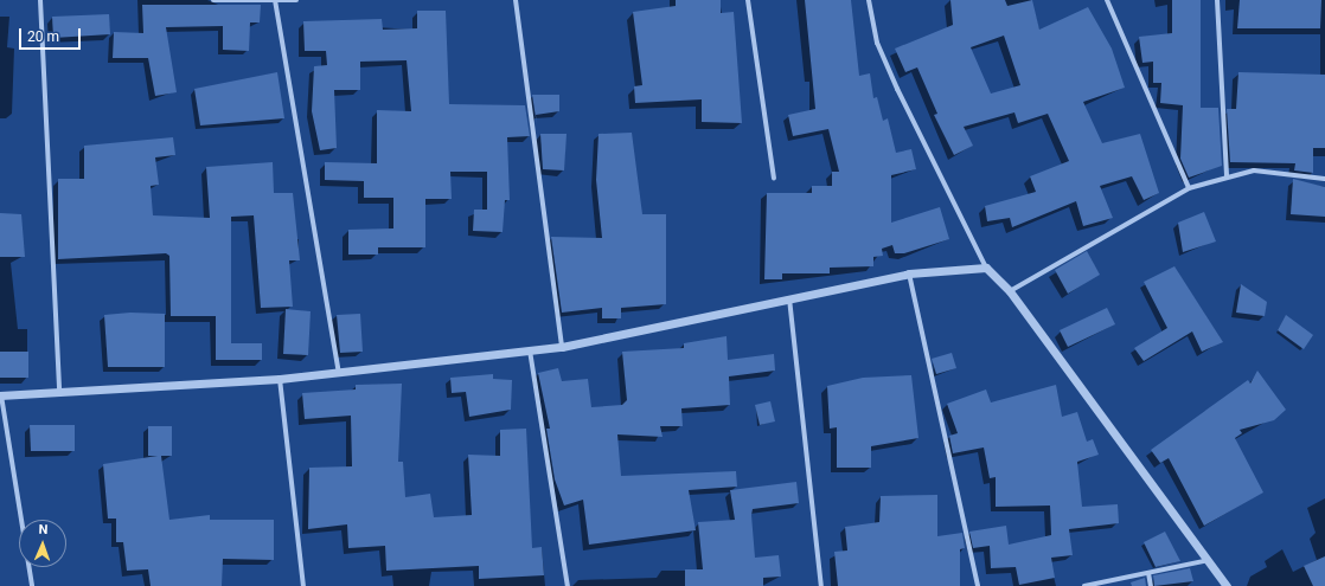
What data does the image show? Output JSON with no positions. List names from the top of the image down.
{
  "scale_bar": "20 m",
  "north": "top"
}
